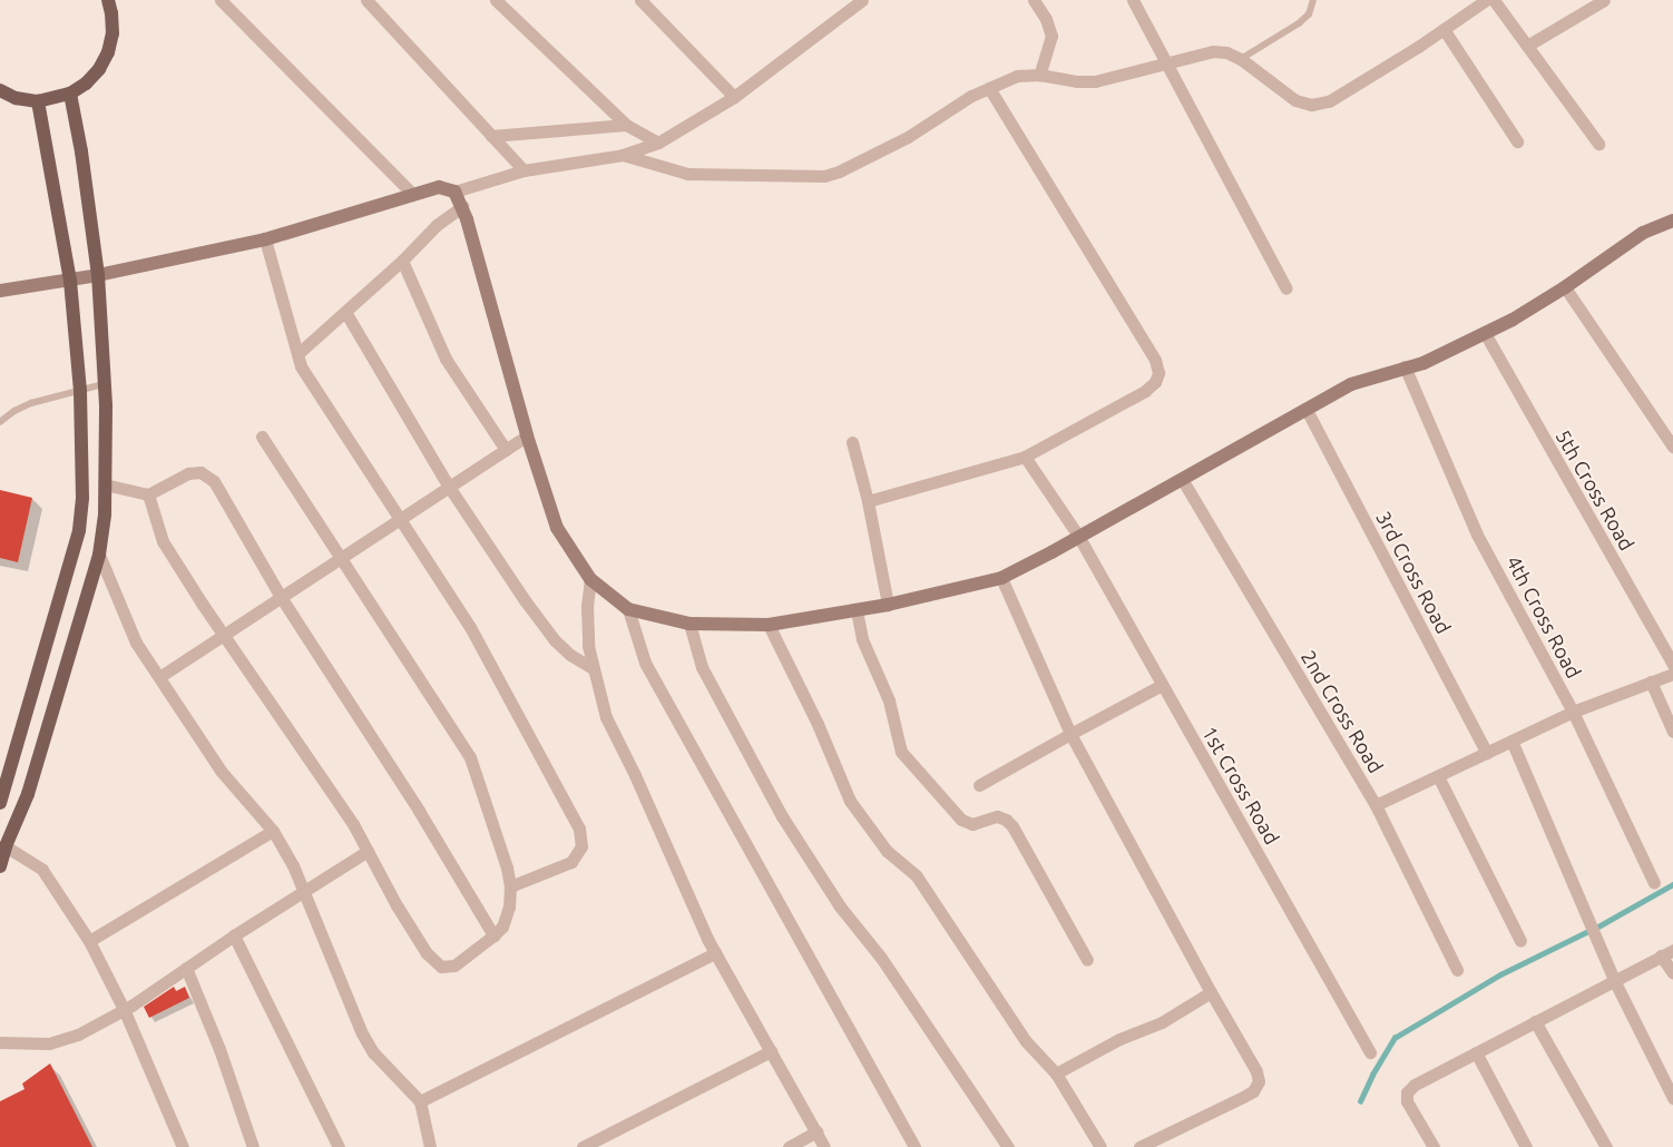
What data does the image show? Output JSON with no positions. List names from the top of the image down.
{
  "streets": {
    "street": [
      "5th Cross Road",
      "3rd Cross Road",
      "4th Cross Road",
      "2nd Cross Road",
      "1st Cross Road"
    ]
  }
}
